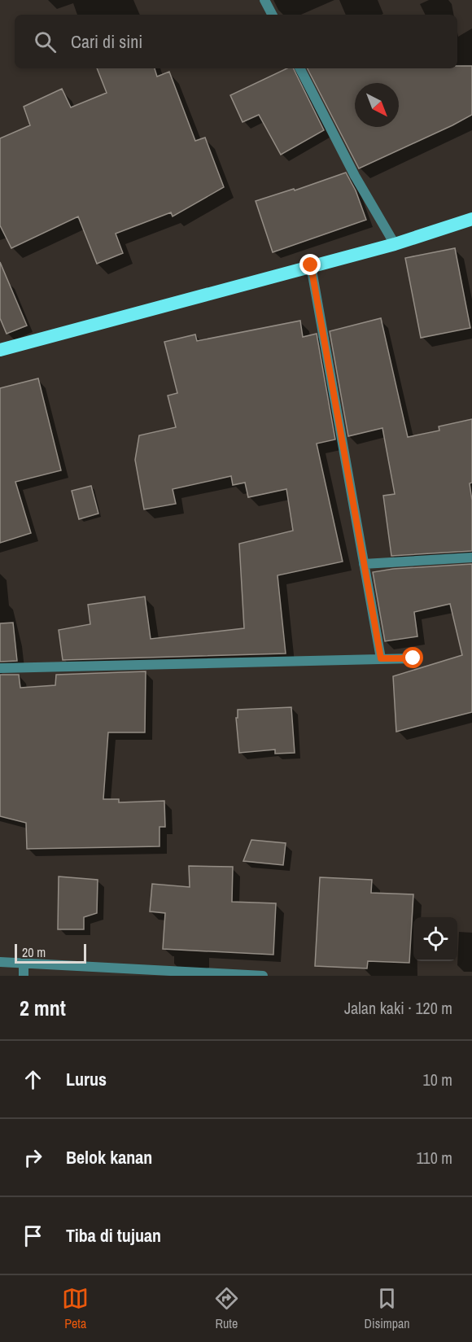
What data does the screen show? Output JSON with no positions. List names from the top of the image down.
{
  "scale_bar": "20 m",
  "north": "bottom right",
  "page": {
    "search": "Cari di sini",
    "scale": "20 m",
    "heading": ["2 mnt", "Jalan kaki · 120 m"],
    "list": [
      ["Lurus", "10 m"],
      ["Belok kanan", "110 m"],
      "Tiba di tujuan"
    ],
    "nav": ["Peta", "Rute", "Disimpan"]
  }
}
